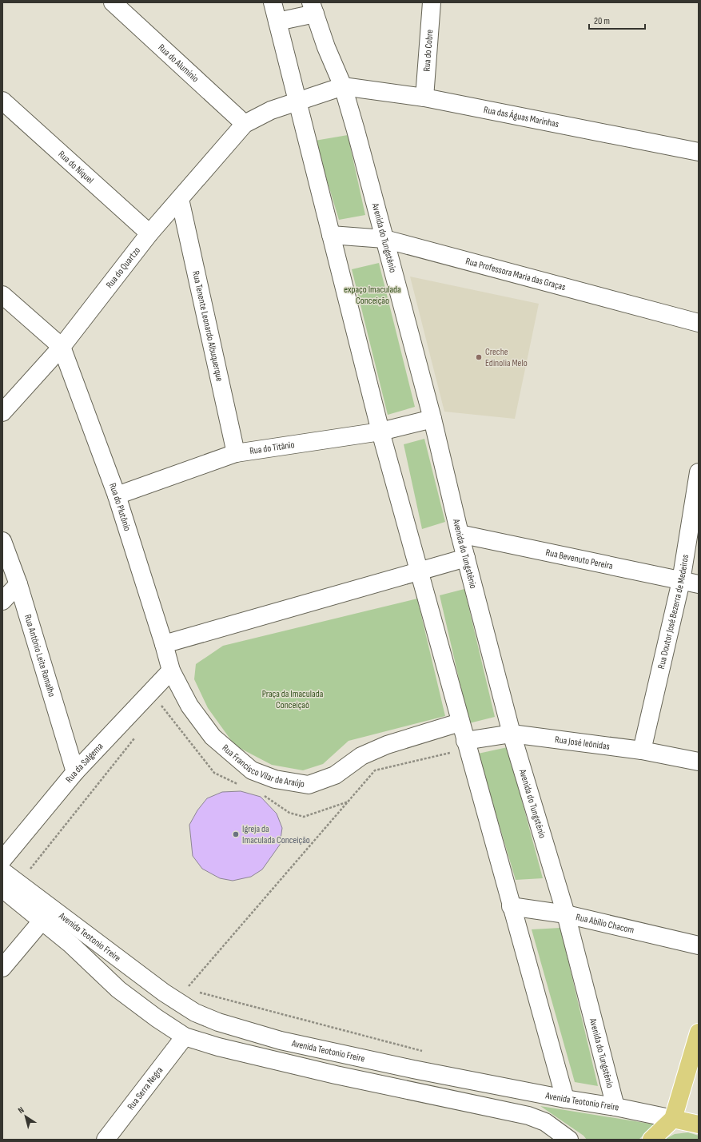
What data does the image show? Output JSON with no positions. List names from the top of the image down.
{
  "streets": {
    "main road": ["Avenida Teotonio Freire"],
    "street": [
      "Rua do Cobre",
      "Rua do Alumínio",
      "Rua das Águas Marinhas",
      "Rua do Níquel",
      "Avenida do Tungstênio",
      "Rua do Quartzo",
      "Rua Professora Maria das Graças",
      "Rua Tenente Leonardo Albuquerque",
      "Rua do Titânio",
      "Rua do Plutônio",
      "Rua Bevenuto Pereira",
      "Rua Doutor José Bezerra de Medeiros",
      "Rua Antônio Leite Ramalho",
      "Rua José leônidas",
      "Rua da Salgema",
      "Rua Francisco Vilar de Araújo",
      "Rua Abílio Chacom",
      "Rua Serra Negra"
    ]
  },
  "crossings": [
    ["Rua do Cobre", "Rua das Águas Marinhas"],
    ["Rua do Alumínio", "Rua do Quartzo"],
    ["Rua das Águas Marinhas", "Avenida do Tungstênio"],
    ["Rua do Níquel", "Rua do Quartzo"],
    ["Avenida do Tungstênio", "Rua Professora Maria das Graças"],
    ["Avenida do Tungstênio", "Rua do Titânio"],
    ["Avenida do Tungstênio", "Rua Bevenuto Pereira"],
    ["Avenida do Tungstênio", "Rua José leônidas"],
    ["Avenida do Tungstênio", "Rua Abílio Chacom"],
    ["Avenida do Tungstênio", "Avenida Teotonio Freire"],
    ["Rua do Quartzo", "Rua Tenente Leonardo Albuquerque"],
    ["Rua do Quartzo", "Rua do Plutônio"],
    ["Rua Tenente Leonardo Albuquerque", "Rua do Titânio"],
    ["Rua do Titânio", "Rua do Plutônio"],
    ["Rua do Plutônio", "Rua da Salgema"],
    ["Rua do Plutônio", "Rua Francisco Vilar de Araújo"],
    ["Rua Bevenuto Pereira", "Rua Doutor José Bezerra de Medeiros"],
    ["Rua Doutor José Bezerra de Medeiros", "Rua José leônidas"],
    ["Rua Antônio Leite Ramalho", "Rua da Salgema"],
    ["Rua da Salgema", "Rua Francisco Vilar de Araújo"],
    ["Avenida Teotonio Freire", "Rua Serra Negra"]
  ],
  "parks": ["expaço Imaculada Conceição", "Praça da Imaculada Conceiçaõ"],
  "places": ["Creche Edinolia Melo", "Igreja da Imaculada Conceição"],
  "scale_bar": "20 m",
  "north": "top left"
}
